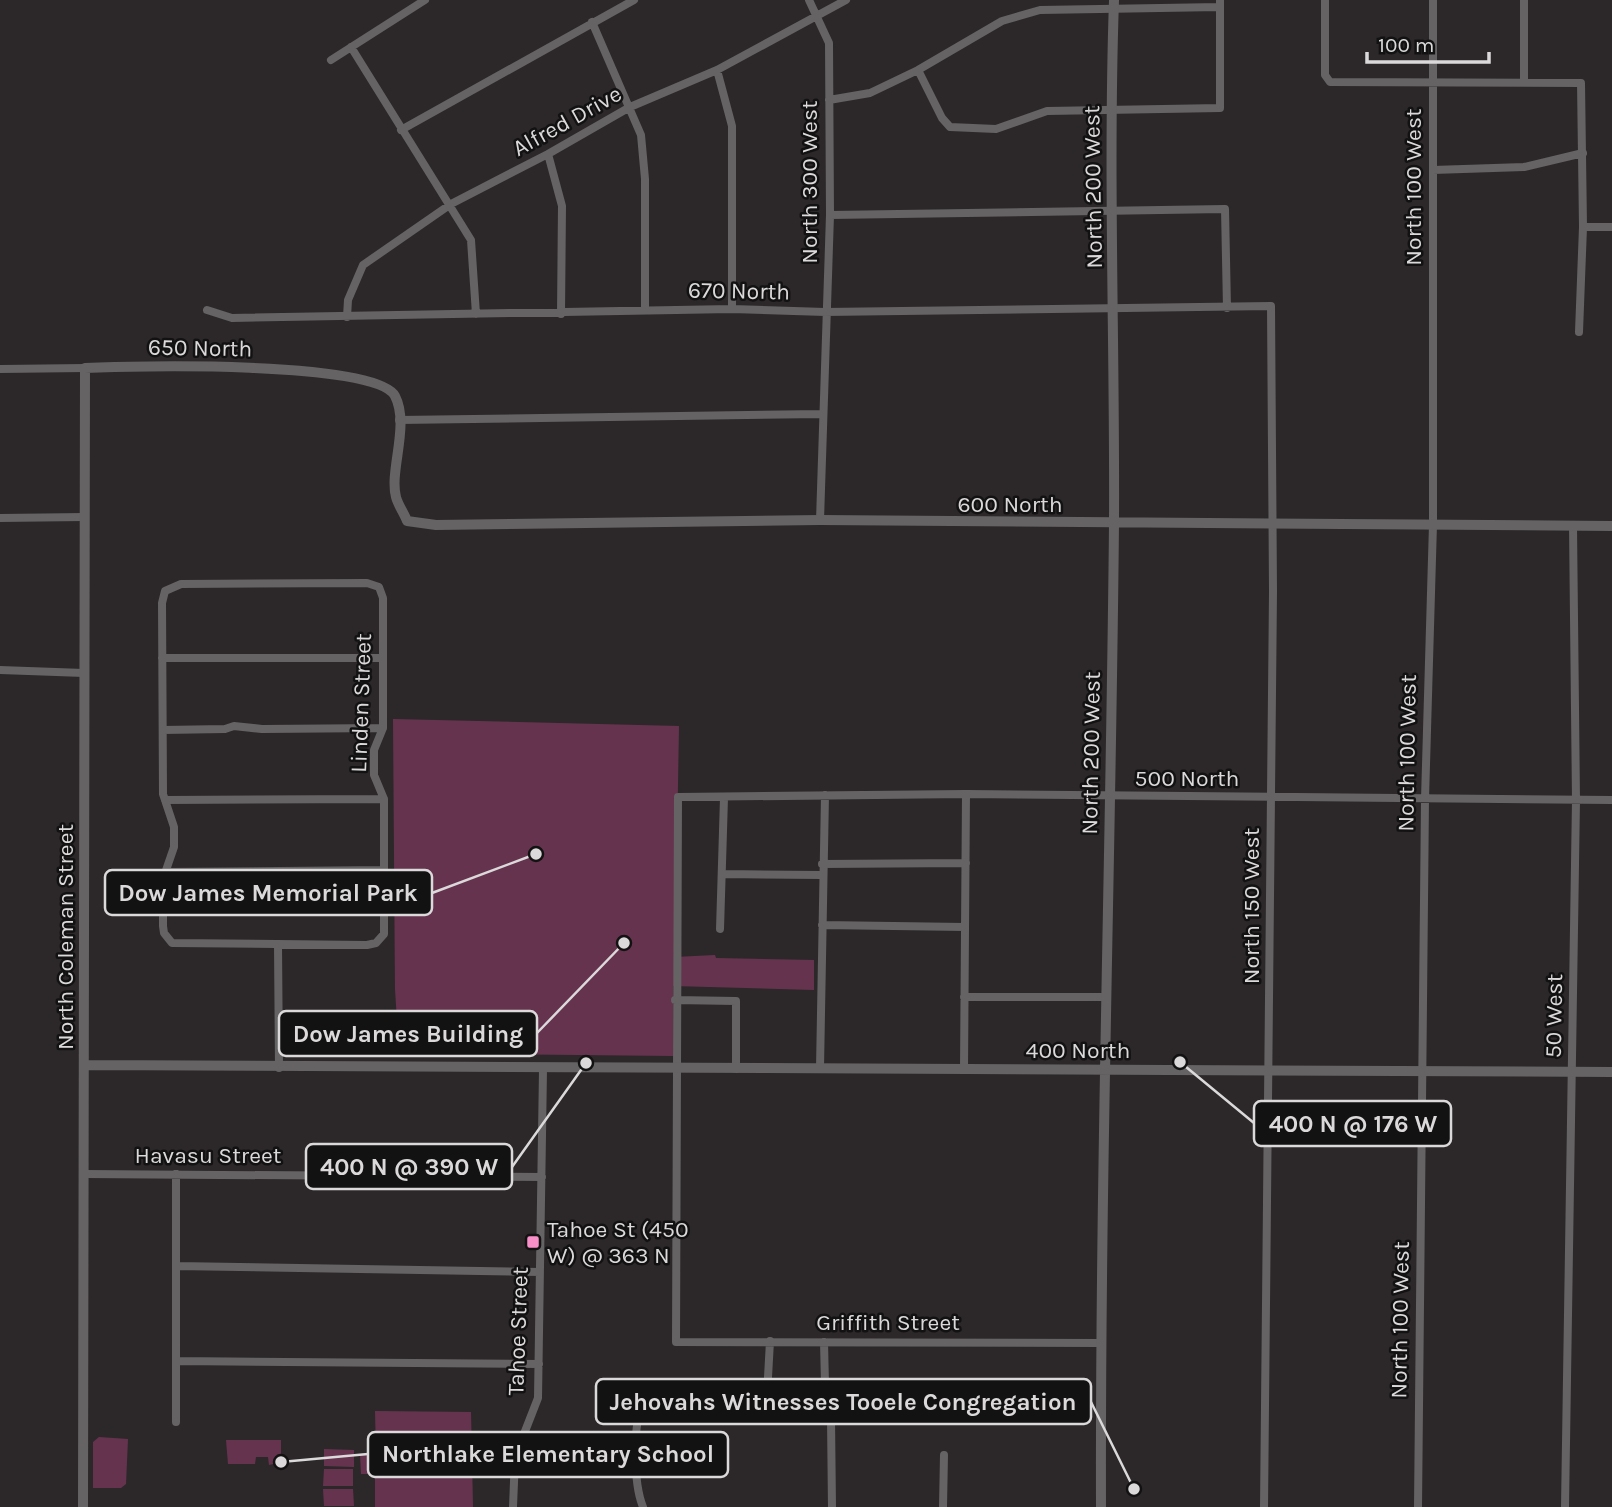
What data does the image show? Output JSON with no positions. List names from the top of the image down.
{
  "streets": {
    "street": [
      "Alfred Drive",
      "North 300 West",
      "North 200 West",
      "North 100 West",
      "670 North",
      "650 North",
      "600 North",
      "Linden Street",
      "500 North",
      "North 150 West",
      "North Coleman Street",
      "50 West",
      "400 North",
      "Havasu Street",
      "Griffith Street",
      "Tahoe Street"
    ]
  },
  "crossings": [
    ["Alfred Drive", "North 300 West"],
    ["Alfred Drive", "670 North"],
    ["North 300 West", "670 North"],
    ["North 300 West", "600 North"],
    ["North 200 West", "670 North"],
    ["North 200 West", "600 North"],
    ["North 200 West", "500 North"],
    ["North 200 West", "400 North"],
    ["North 200 West", "Griffith Street"],
    ["North 100 West", "600 North"],
    ["North 100 West", "500 North"],
    ["North 100 West", "400 North"],
    ["670 North", "North 150 West"],
    ["650 North", "600 North"],
    ["650 North", "North Coleman Street"],
    ["600 North", "North 150 West"],
    ["600 North", "50 West"],
    ["500 North", "North 150 West"],
    ["500 North", "50 West"],
    ["North 150 West", "400 North"],
    ["North Coleman Street", "400 North"],
    ["North Coleman Street", "Havasu Street"],
    ["50 West", "400 North"],
    ["400 North", "Griffith Street"],
    ["400 North", "Tahoe Street"],
    ["Havasu Street", "Tahoe Street"]
  ],
  "places": {
    "other": [
      "Dow James Memorial Park",
      "Dow James Building",
      "400 N @ 176 W",
      "400 N @ 390 W",
      "Northlake Elementary School",
      "Jehovahs Witnesses Tooele Congregation"
    ],
    "transit": ["Tahoe St (450 W) @ 363 N"]
  },
  "scale_bar": "100 m"
}
